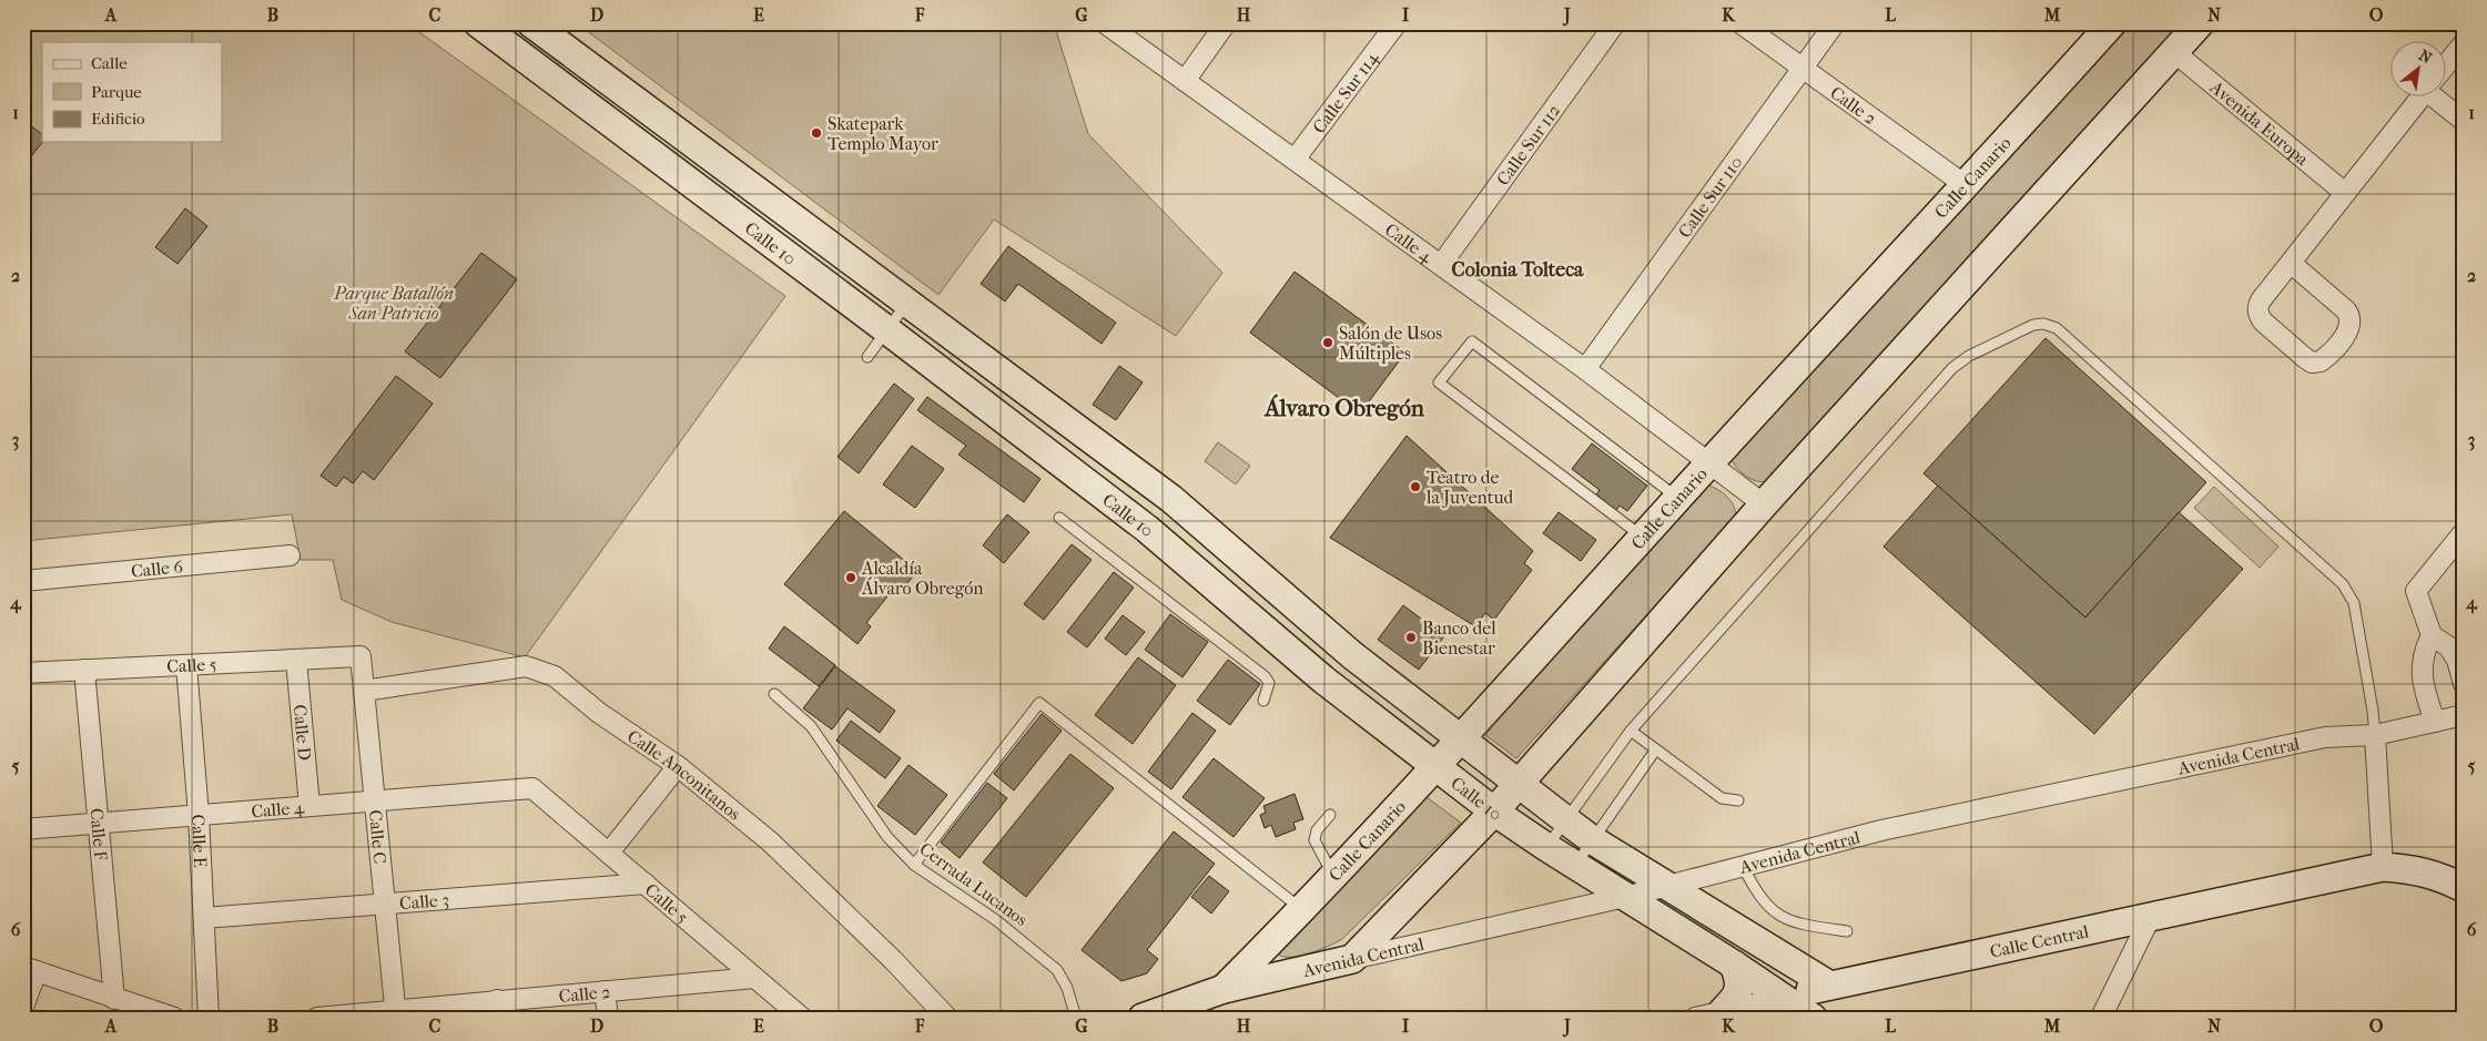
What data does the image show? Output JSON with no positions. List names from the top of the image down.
{
  "streets": {
    "street": [
      "Calle Sur 114",
      "Calle 2",
      "Avenida Europa",
      "Calle Sur 112",
      "Calle Canario",
      "Calle Sur 110",
      "Calle 4",
      "Calle 10",
      "Calle 6",
      "Calle 5",
      "Calle D",
      "Avenida Central",
      "Calle Anconitanos",
      "Calle F",
      "Calle C",
      "Calle E",
      "Calle 3",
      "Calle Central"
    ],
    "lane": ["Cerrada Lucanos"]
  },
  "crossings": [
    ["Calle Sur 114", "Calle 4"],
    ["Calle 2", "Calle Canario"],
    ["Calle 2", "Calle Sur 110"],
    ["Calle 2", "Calle 5"],
    ["Calle 2", "Calle C"],
    ["Calle Sur 112", "Calle 4"],
    ["Calle Canario", "Calle 4"],
    ["Calle Canario", "Calle 10"],
    ["Calle Canario", "Avenida Central"],
    ["Calle Sur 110", "Calle 4"],
    ["Calle 4", "Calle 5"],
    ["Calle 4", "Calle D"],
    ["Calle 4", "Calle F"],
    ["Calle 4", "Calle C"],
    ["Calle 4", "Calle E"],
    ["Calle 10", "Avenida Central"],
    ["Calle 10", "Calle Central"],
    ["Calle 5", "Calle D"],
    ["Calle 5", "Calle F"],
    ["Calle 5", "Calle C"],
    ["Calle 5", "Calle E"],
    ["Calle 5", "Calle 3"],
    ["Calle Anconitanos", "Calle C"],
    ["Calle C", "Calle 3"],
    ["Calle E", "Calle 3"]
  ],
  "districts": ["Colonia Tolteca", "Álvaro Obregón"],
  "parks": ["Parque Batallón San Patricio"],
  "places": [
    "Skatepark Templo Mayor",
    "Salón de Usos Múltiples",
    "Teatro de la Juventud",
    "Alcaldía Álvaro Obregón",
    "Banco del Bienestar"
  ],
  "legend": ["Calle", "Parque", "Edificio"],
  "north": "top right",
  "grid": {
    "columns": [
      "A",
      "B",
      "C",
      "D",
      "E",
      "F",
      "G",
      "H",
      "I",
      "J",
      "K",
      "L",
      "M",
      "N",
      "O"
    ],
    "rows": [
      "1",
      "2",
      "3",
      "4",
      "5",
      "6"
    ]
  }
}
